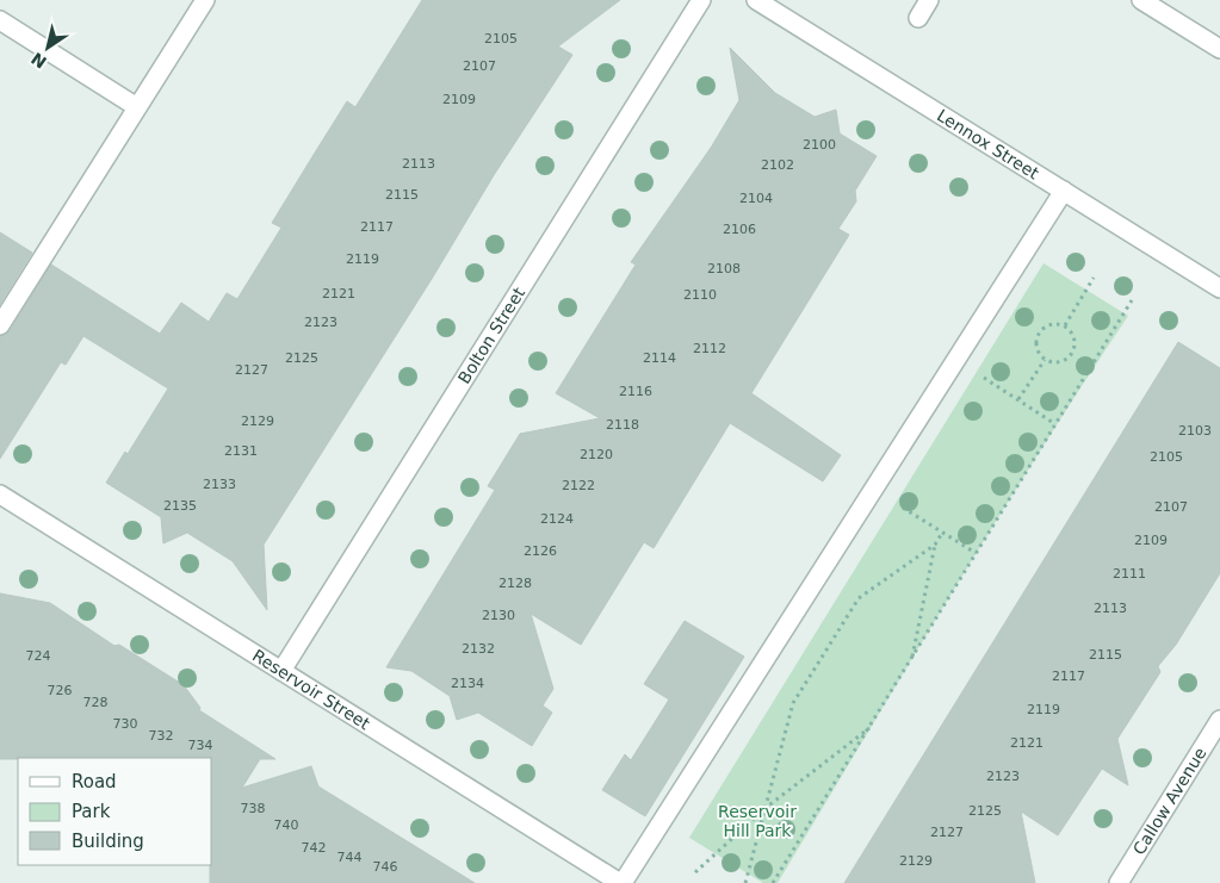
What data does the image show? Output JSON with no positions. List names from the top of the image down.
{
  "streets": {
    "street": [
      "Lennox Street",
      "Bolton Street",
      "Reservoir Street",
      "Callow Avenue"
    ]
  },
  "crossings": [
    ["Bolton Street", "Reservoir Street"]
  ],
  "parks": ["Reservoir Hill Park"],
  "house_numbers": [
    "2105",
    "2107",
    "2109",
    "2100",
    "2113",
    "2102",
    "2115",
    "2104",
    "2117",
    "2106",
    "2119",
    "2108",
    "2121",
    "2110",
    "2123",
    "2112",
    "2125",
    "2114",
    "2127",
    "2116",
    "2129",
    "2118",
    "2103",
    "2131",
    "2120",
    "2105",
    "2133",
    "2122",
    "2135",
    "2107",
    "2124",
    "2109",
    "2126",
    "2111",
    "2128",
    "2113",
    "2130",
    "2132",
    "2115",
    "724",
    "2117",
    "2134",
    "726",
    "728",
    "2119",
    "730",
    "732",
    "2121",
    "734",
    "2123",
    "738",
    "2125",
    "740",
    "2127",
    "742",
    "744",
    "2129",
    "746"
  ],
  "legend": ["Road", "Park", "Building"],
  "north": "bottom left"
}
